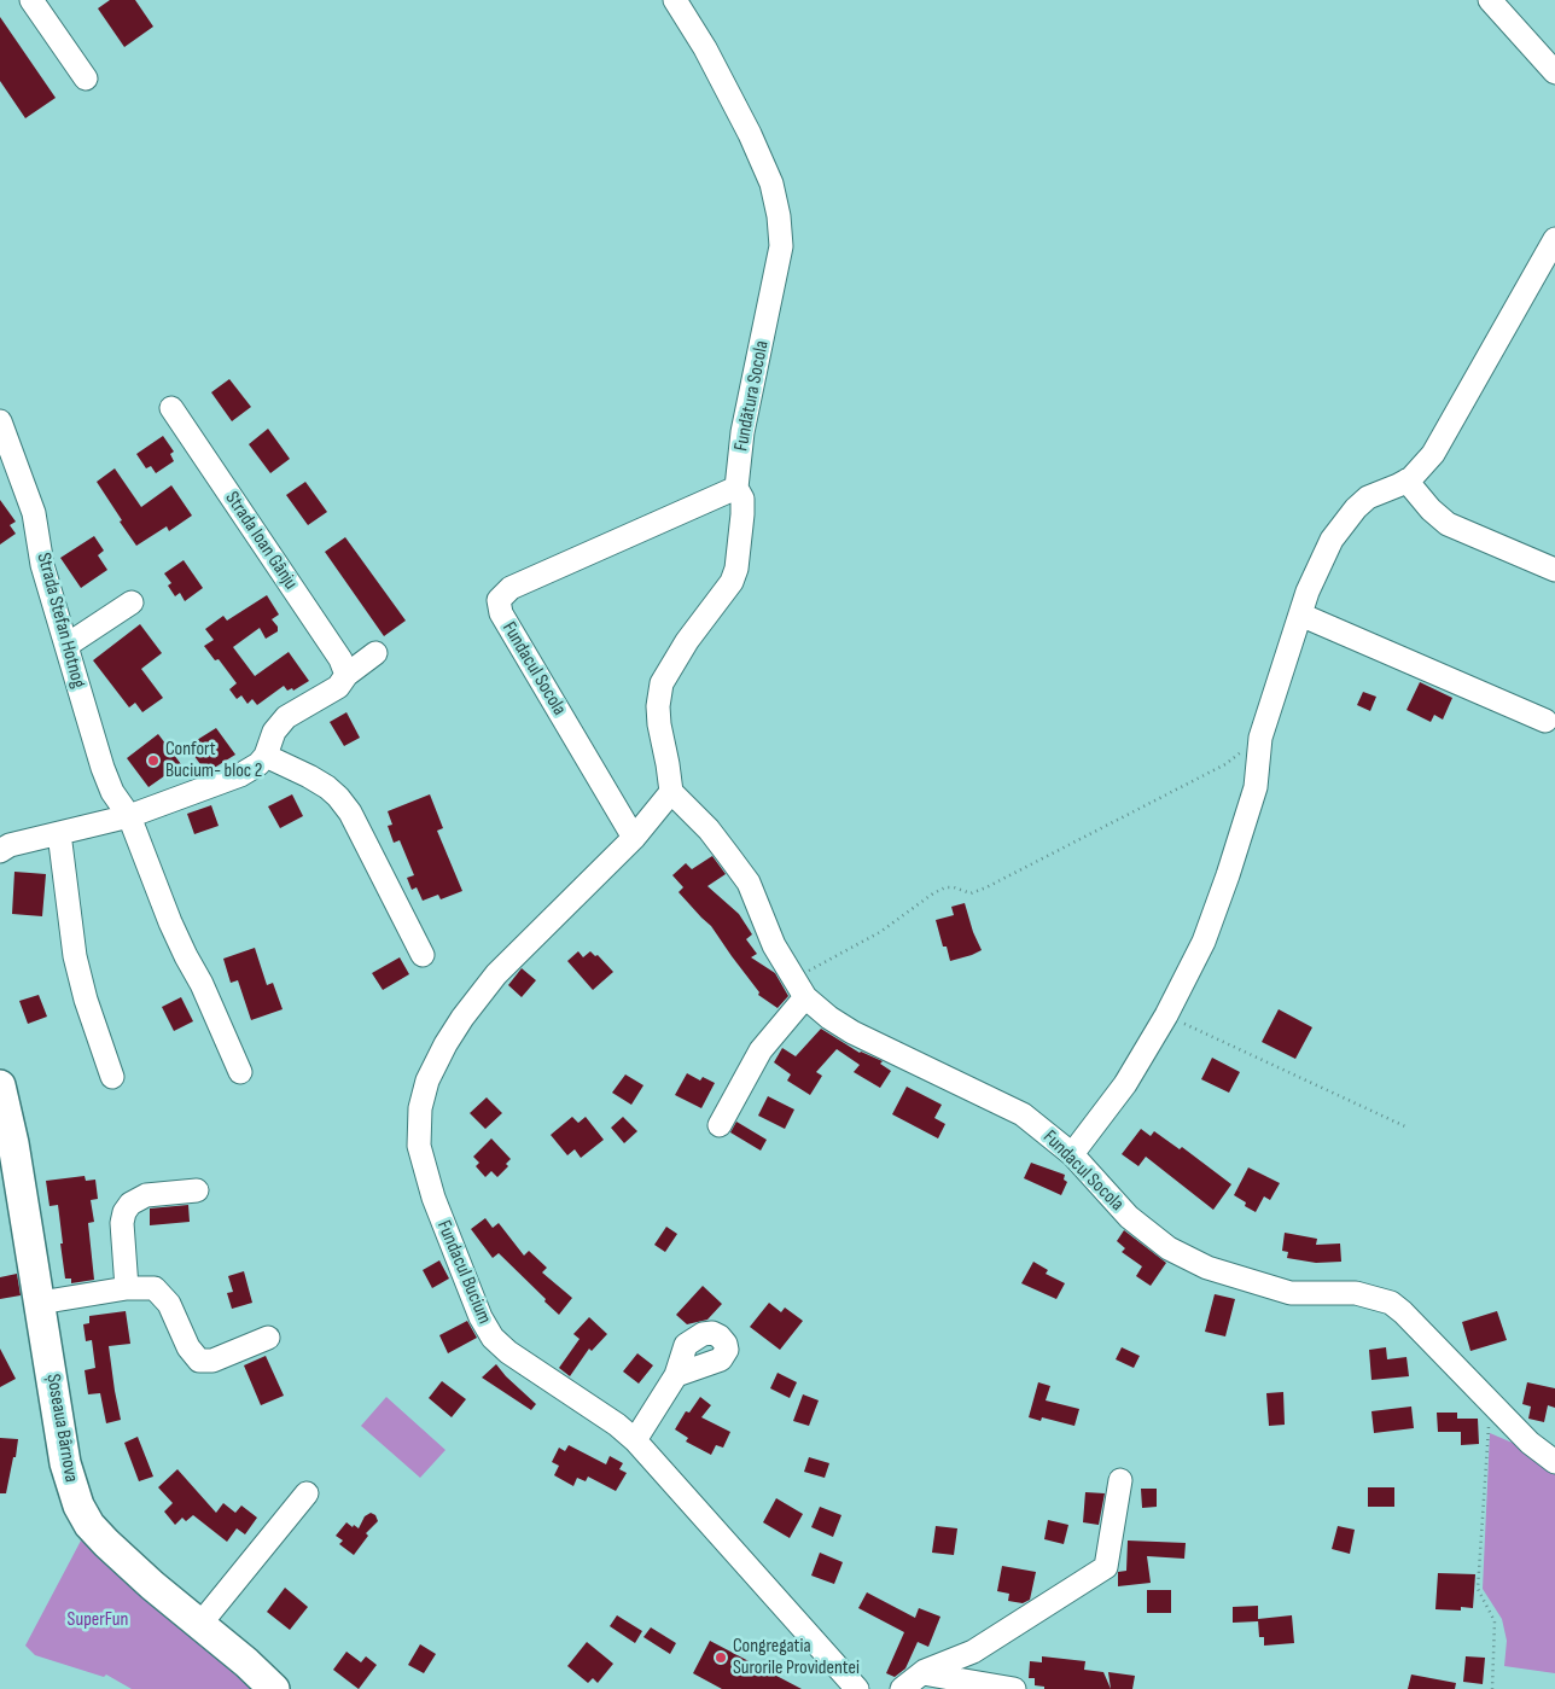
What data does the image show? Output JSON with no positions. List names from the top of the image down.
{
  "streets": {
    "main road": ["Șoseaua Bârnova"],
    "street": [
      "Fundătura Socola",
      "Strada Ioan Gânju",
      "Strada Stefan Hotnog",
      "Fundacul Socola",
      "Fundacul Bucium"
    ]
  },
  "crossings": [
    ["Fundătura Socola", "Fundacul Socola"],
    ["Fundătura Socola", "Fundacul Bucium"],
    ["Fundacul Socola", "Fundacul Bucium"]
  ],
  "parks": ["SuperFun"],
  "places": ["Confort Bucium- bloc 2", "Congregatia Surorile Providentei"]
}
